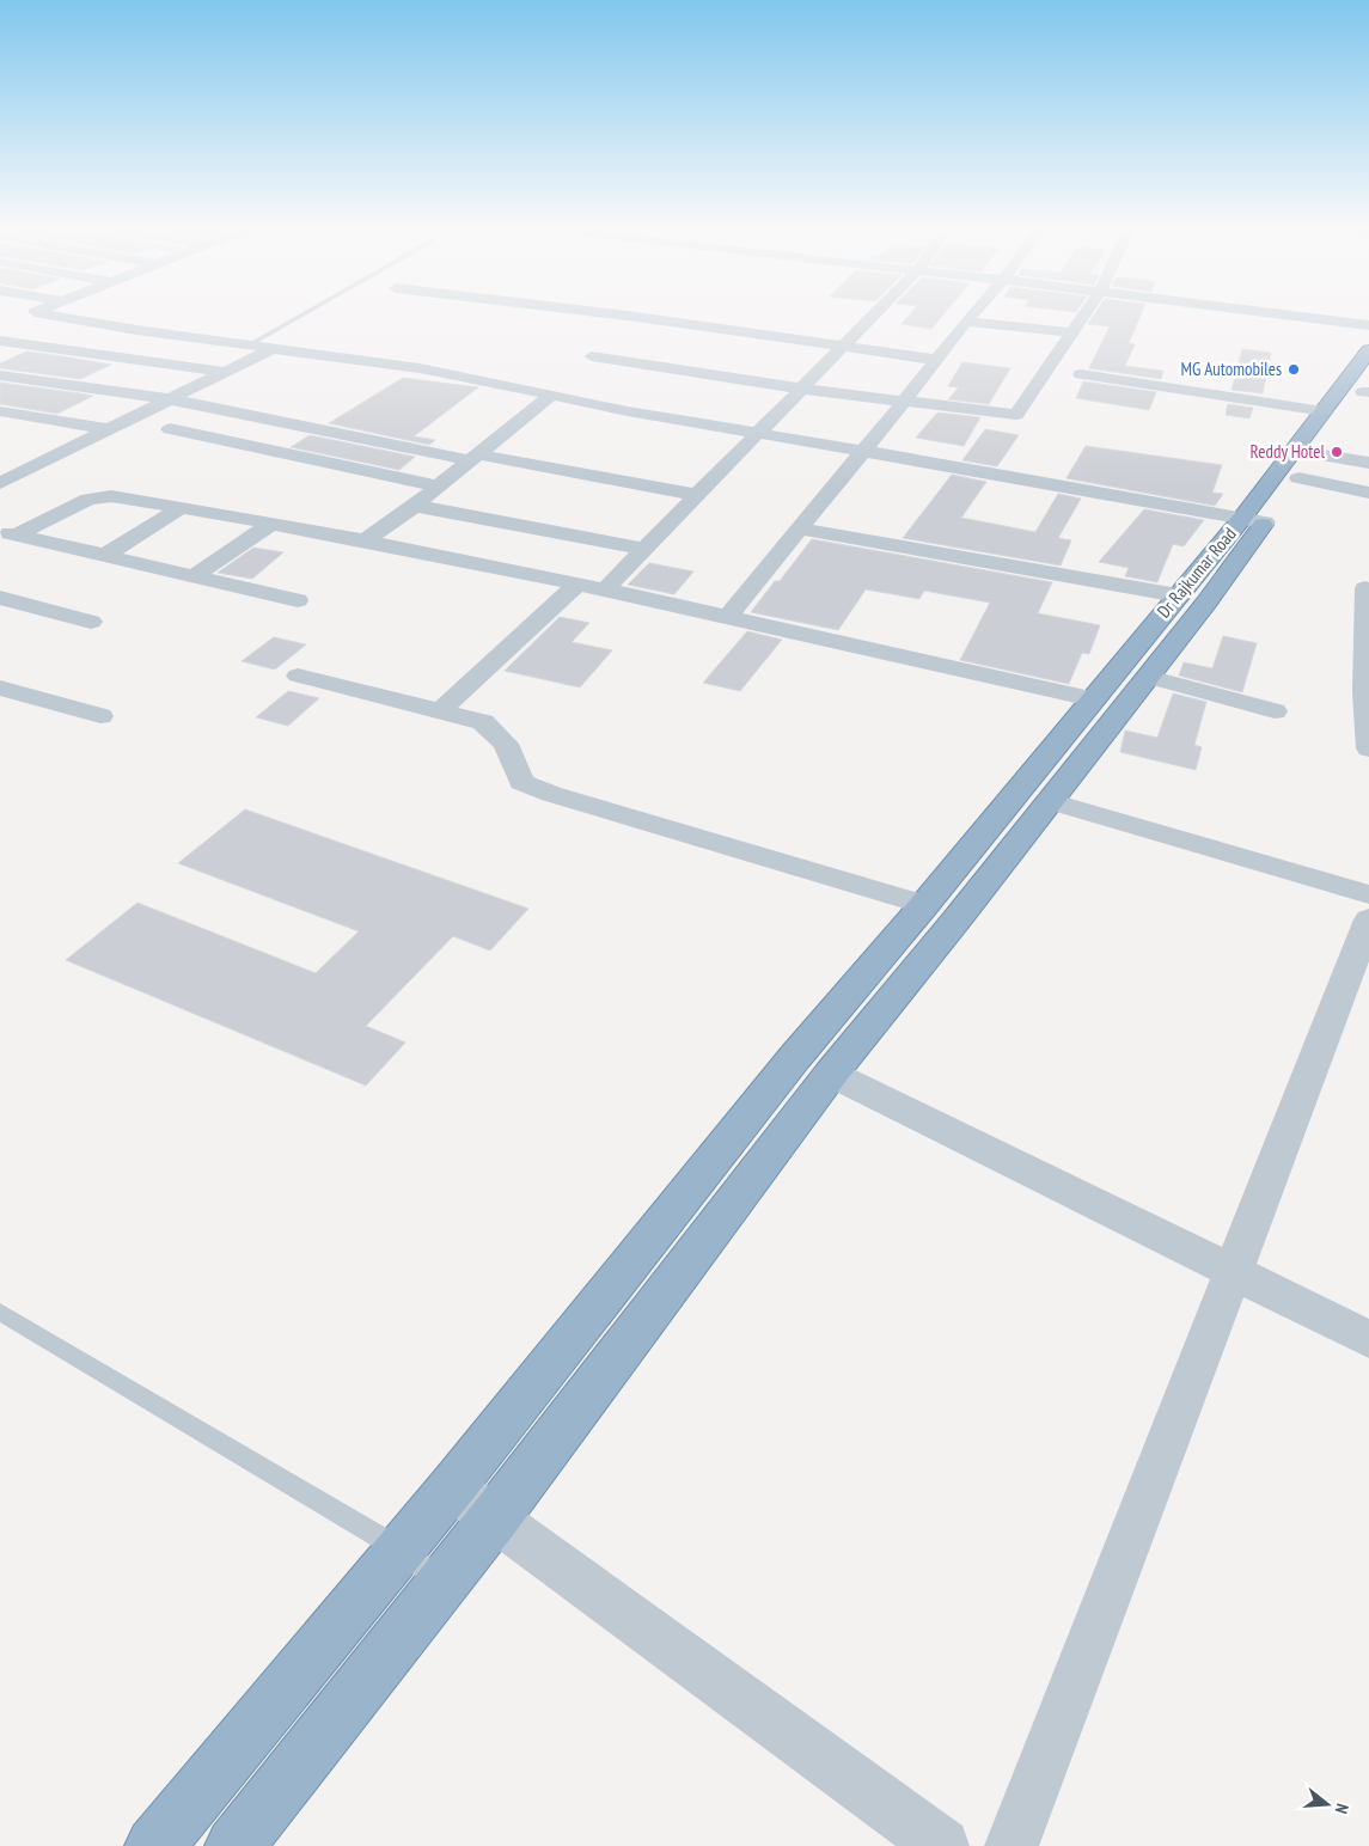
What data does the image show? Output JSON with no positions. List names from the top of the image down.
{
  "streets": {
    "highway": ["Dr Rajkumar Road"]
  },
  "places": ["MG Automobiles", "Reddy Hotel"],
  "north": "right"
}
